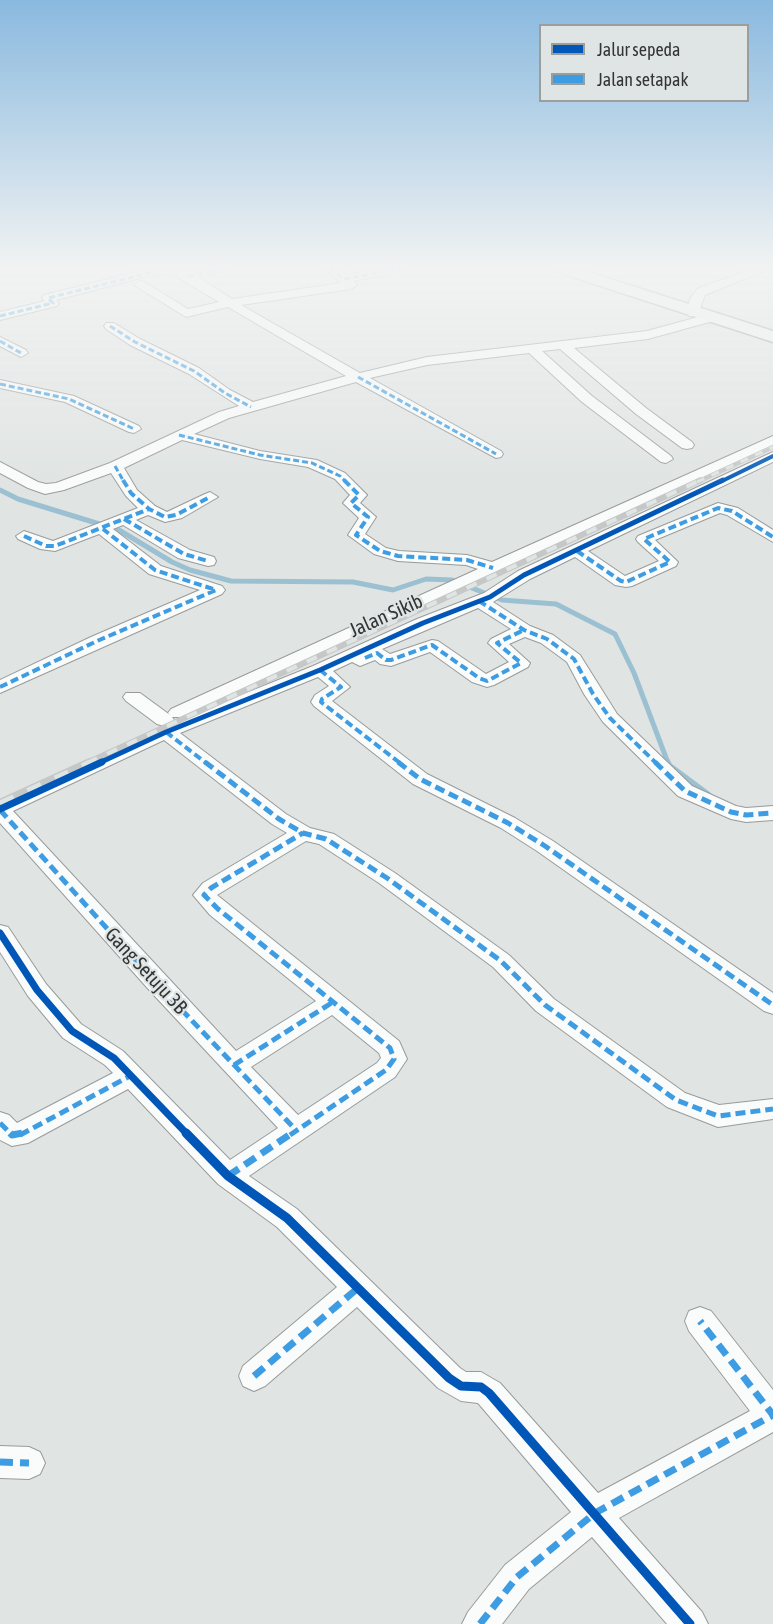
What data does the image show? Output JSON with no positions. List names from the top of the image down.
{
  "streets": {
    "street": ["Jalan Sikib", "Gang Setuju 3B"]
  },
  "legend": ["Jalur sepeda", "Jalan setapak"]
}
